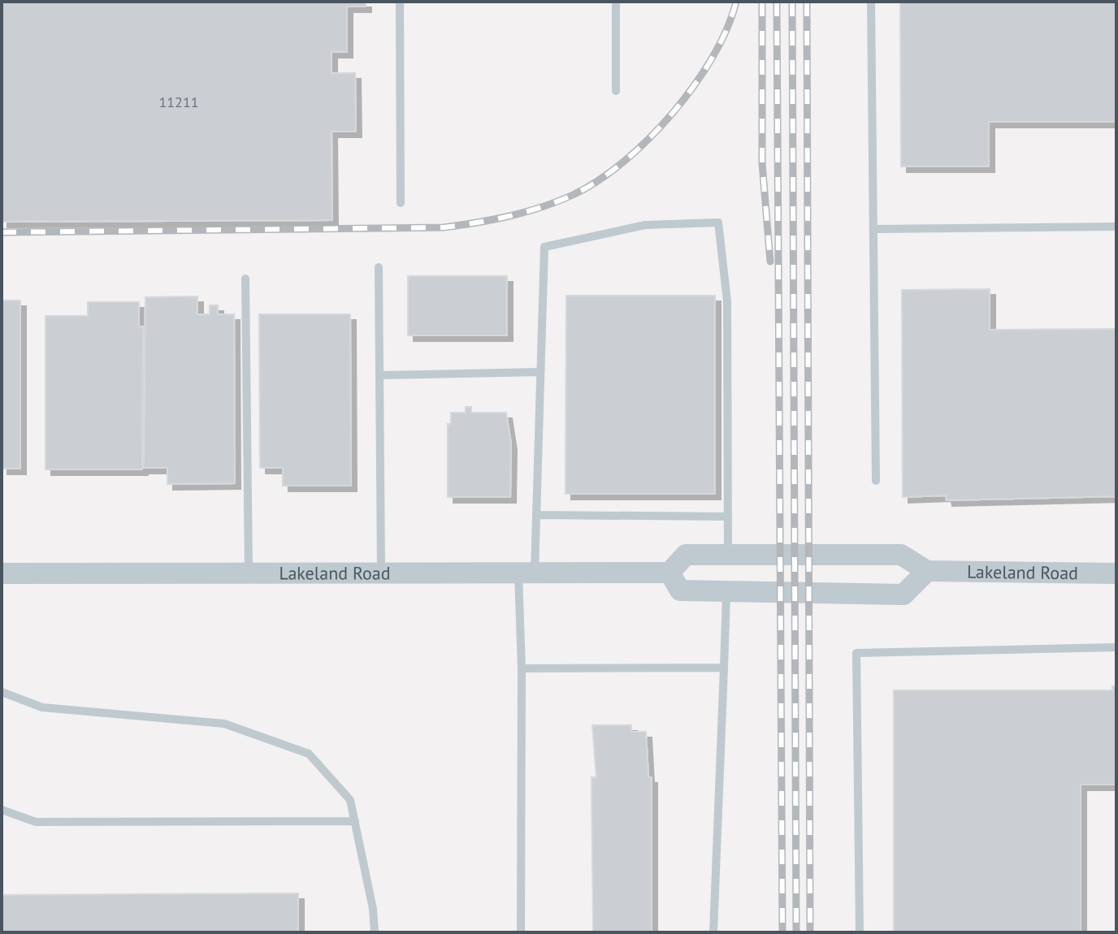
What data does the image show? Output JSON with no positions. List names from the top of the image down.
{
  "streets": {
    "street": ["Lakeland Road"]
  },
  "house_numbers": ["11211"]
}
